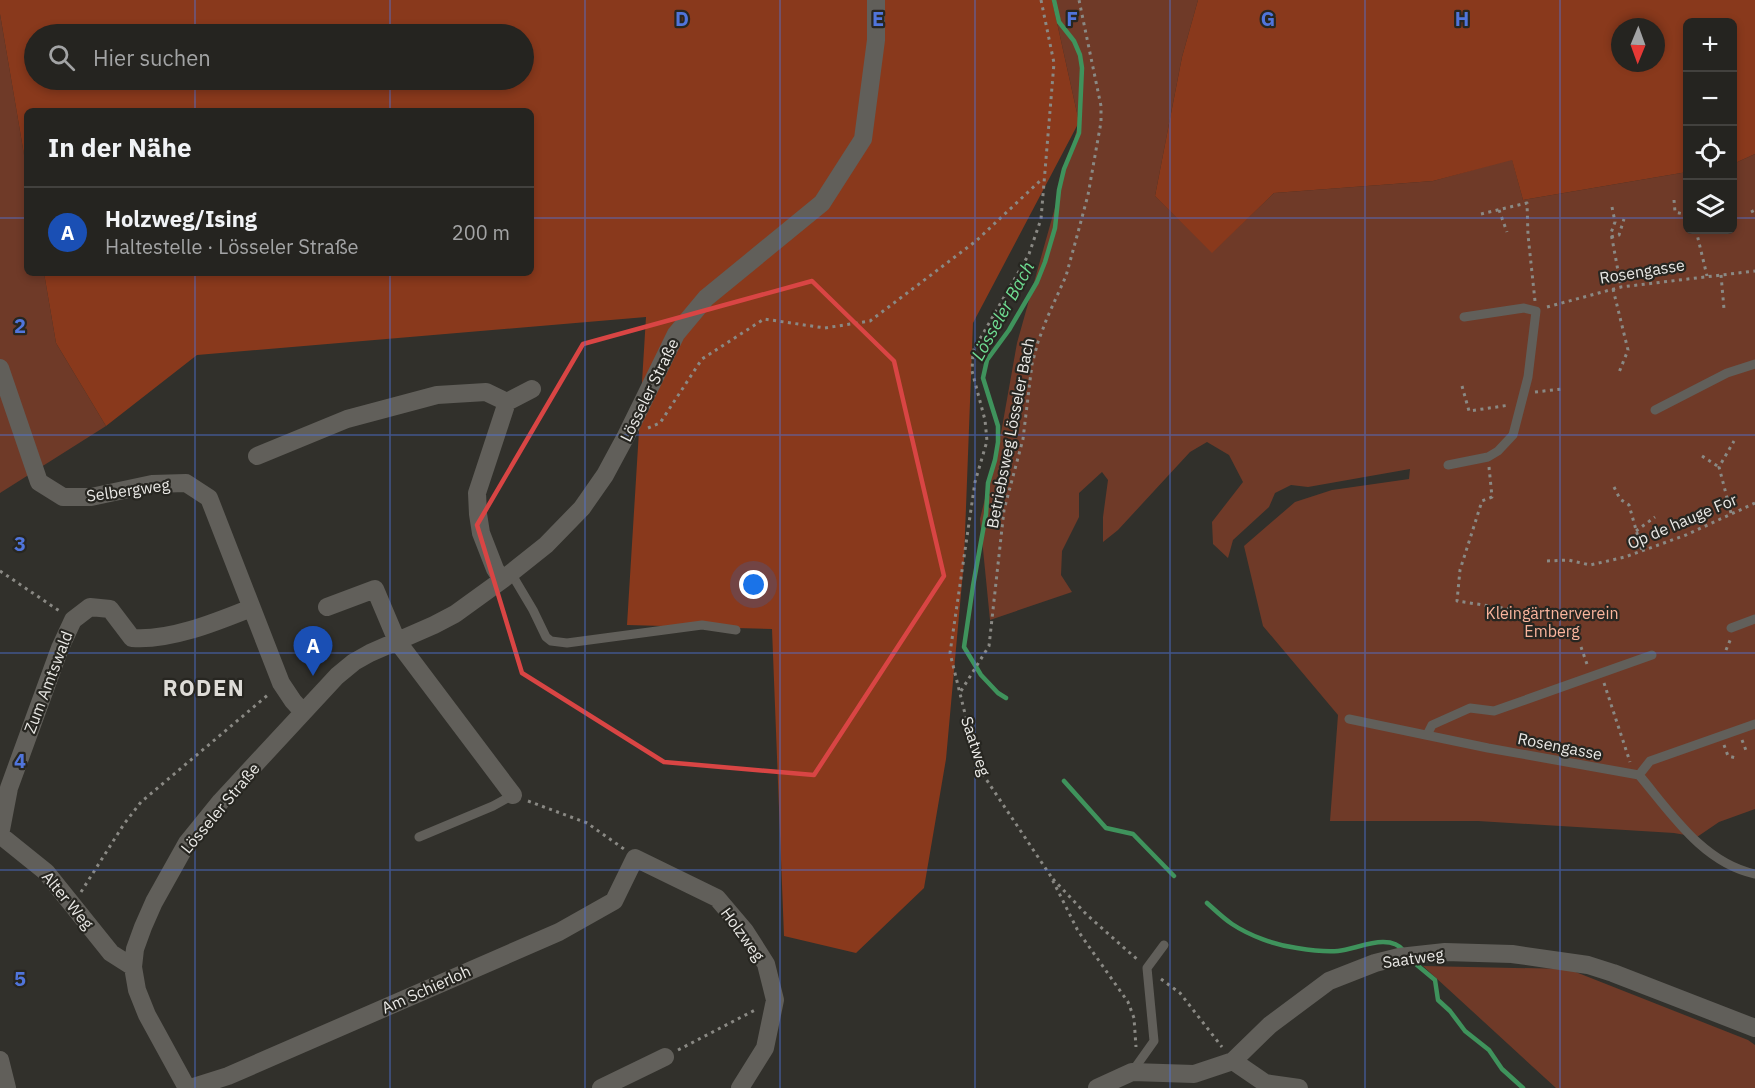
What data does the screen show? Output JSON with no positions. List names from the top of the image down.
{
  "streets": {
    "street": [
      "Lösseler Straße",
      "Selbergweg",
      "Zum Amtswald",
      "Saatweg",
      "Alter Weg",
      "Holzweg",
      "Am Schierloh"
    ],
    "lane": ["Rosengasse"],
    "path": ["Betriebsweg Lösseler Bach", "Op de hauge For"]
  },
  "crossings": [
    ["Lösseler Straße", "Selbergweg"],
    ["Lösseler Straße", "Alter Weg"],
    ["Lösseler Straße", "Am Schierloh"],
    ["Betriebsweg Lösseler Bach", "Saatweg"],
    ["Selbergweg", "Zum Amtswald"],
    ["Zum Amtswald", "Alter Weg"],
    ["Holzweg", "Am Schierloh"]
  ],
  "districts": ["RODEN"],
  "water": ["Lösseler Bach"],
  "parks": ["Kleingärtnerverein Emberg"],
  "north": "bottom",
  "page": {
    "map_buttons": ["+", "−"],
    "search": "Hier suchen",
    "heading": "In der Nähe",
    "list": [
      {
        "mark": "A",
        "name": "Holzweg/Ising",
        "note": "Haltestelle · Lösseler Straße",
        "value": "200 m"
      }
    ],
    "pins": "A"
  },
  "grid": {
    "columns": [
      "D",
      "E",
      "F",
      "G",
      "H"
    ],
    "rows": [
      "2",
      "3",
      "4",
      "5"
    ]
  }
}
